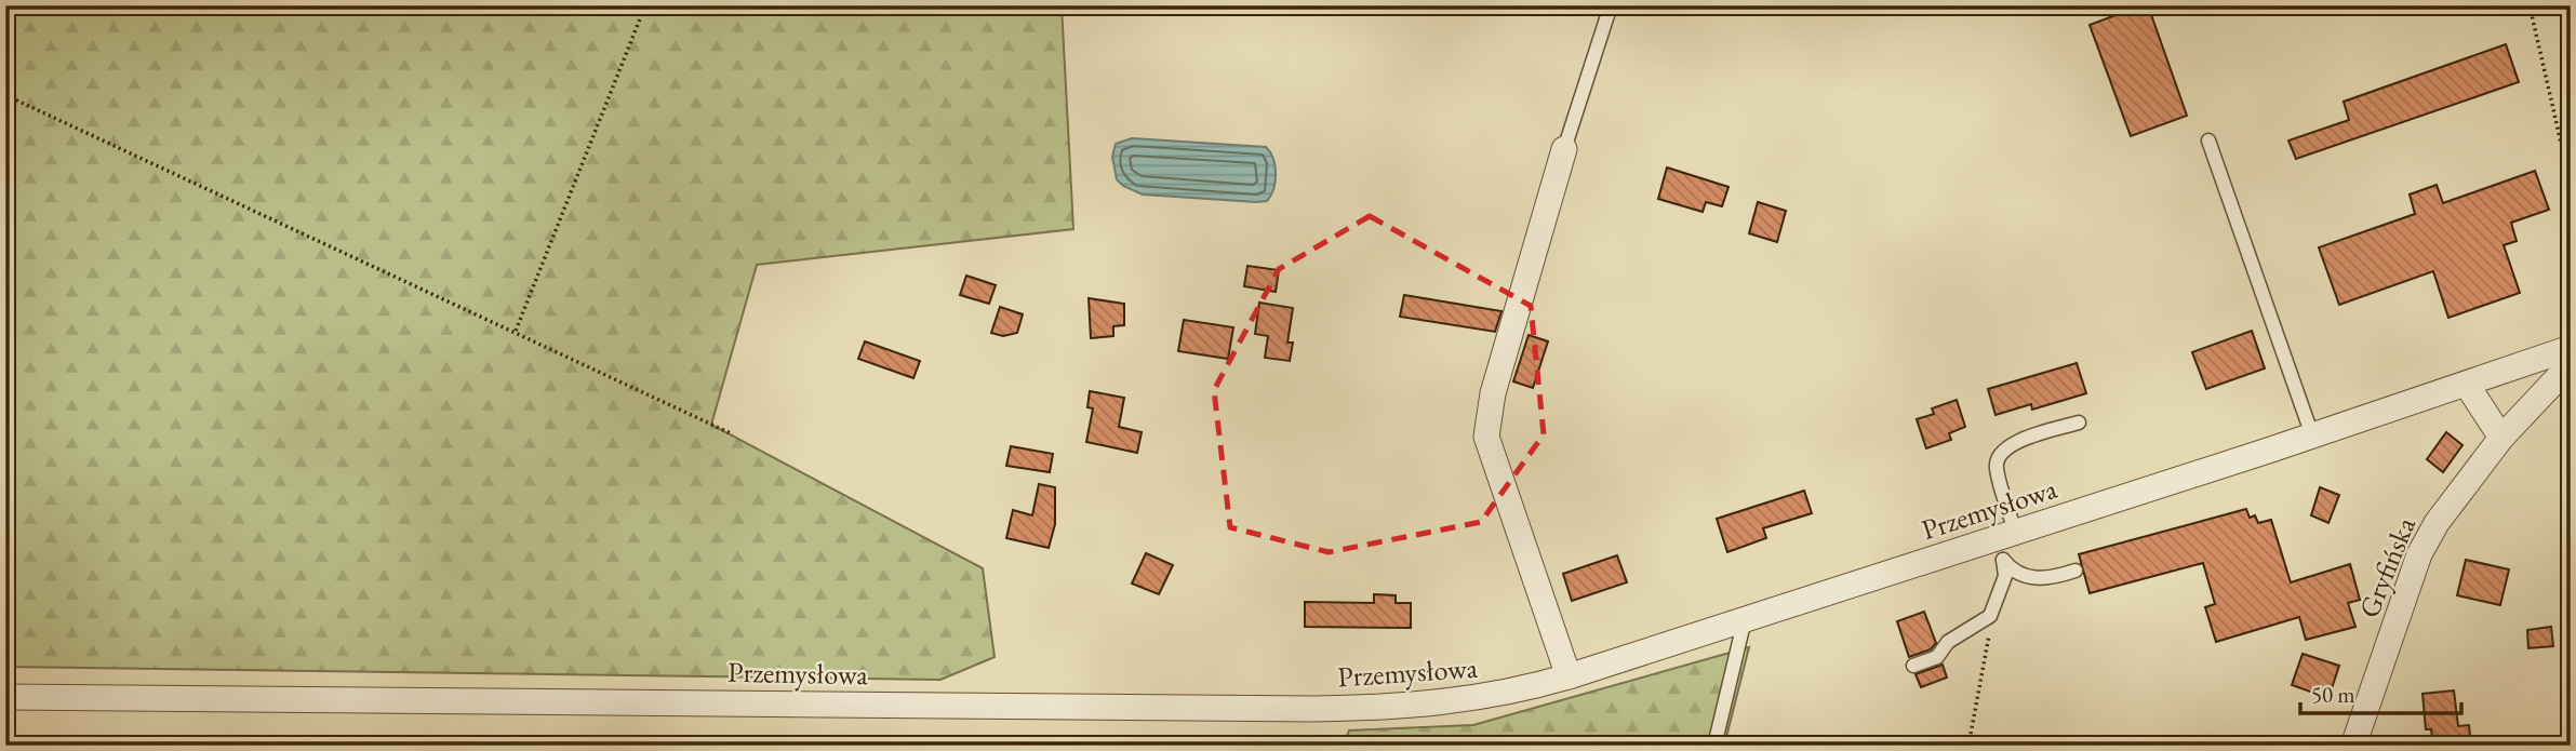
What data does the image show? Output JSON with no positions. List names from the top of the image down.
{
  "streets": {
    "street": ["Przemysłowa", "Gryfińska"]
  },
  "scale_bar": "50 m"
}
